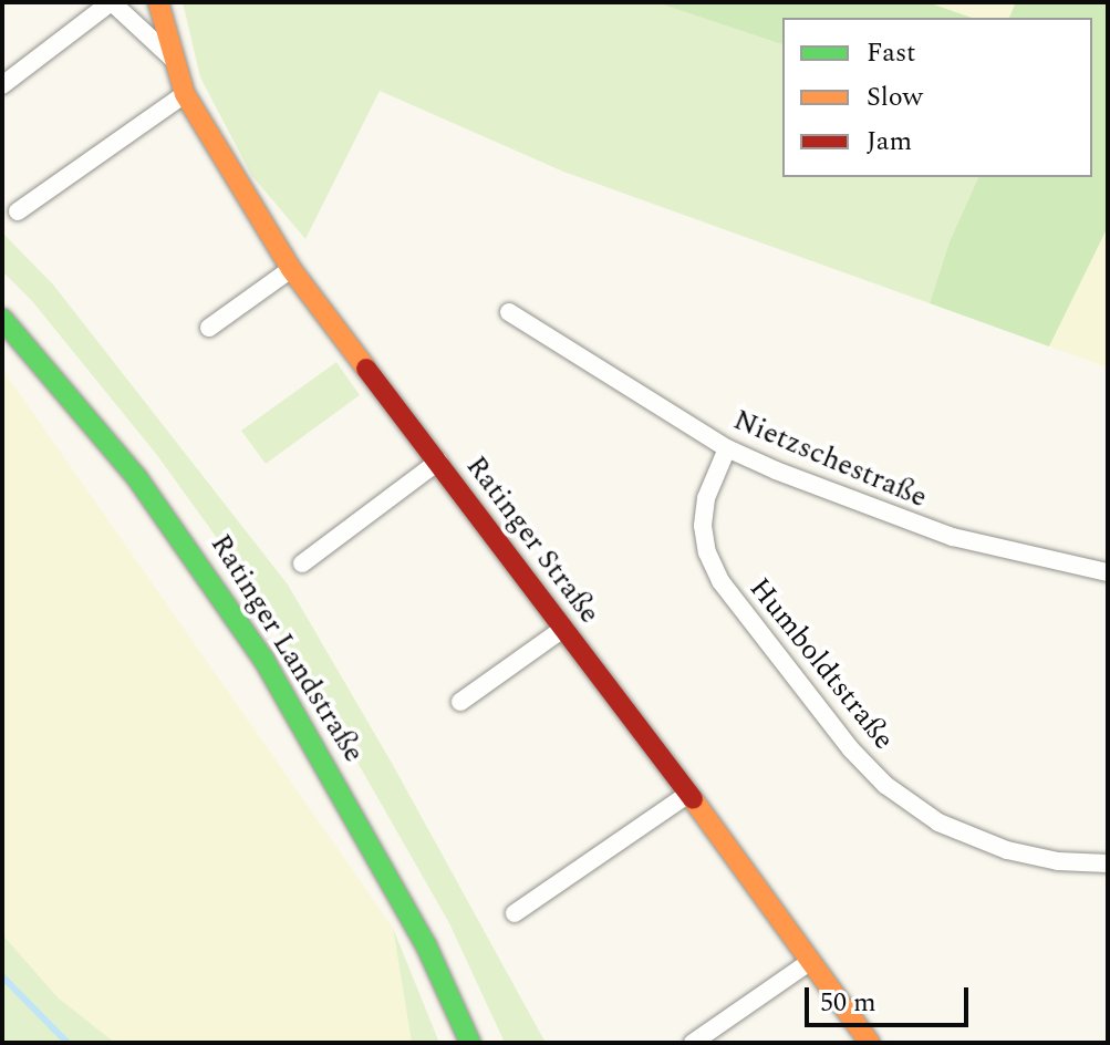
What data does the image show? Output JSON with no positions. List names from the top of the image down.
{
  "streets": {
    "street": [
      "Nietzschestraße",
      "Ratinger Straße",
      "Ratinger Landstraße",
      "Humboldtstraße"
    ]
  },
  "crossings": [
    ["Nietzschestraße", "Humboldtstraße"]
  ],
  "legend": ["Fast", "Slow", "Jam"],
  "scale_bar": "50 m"
}
